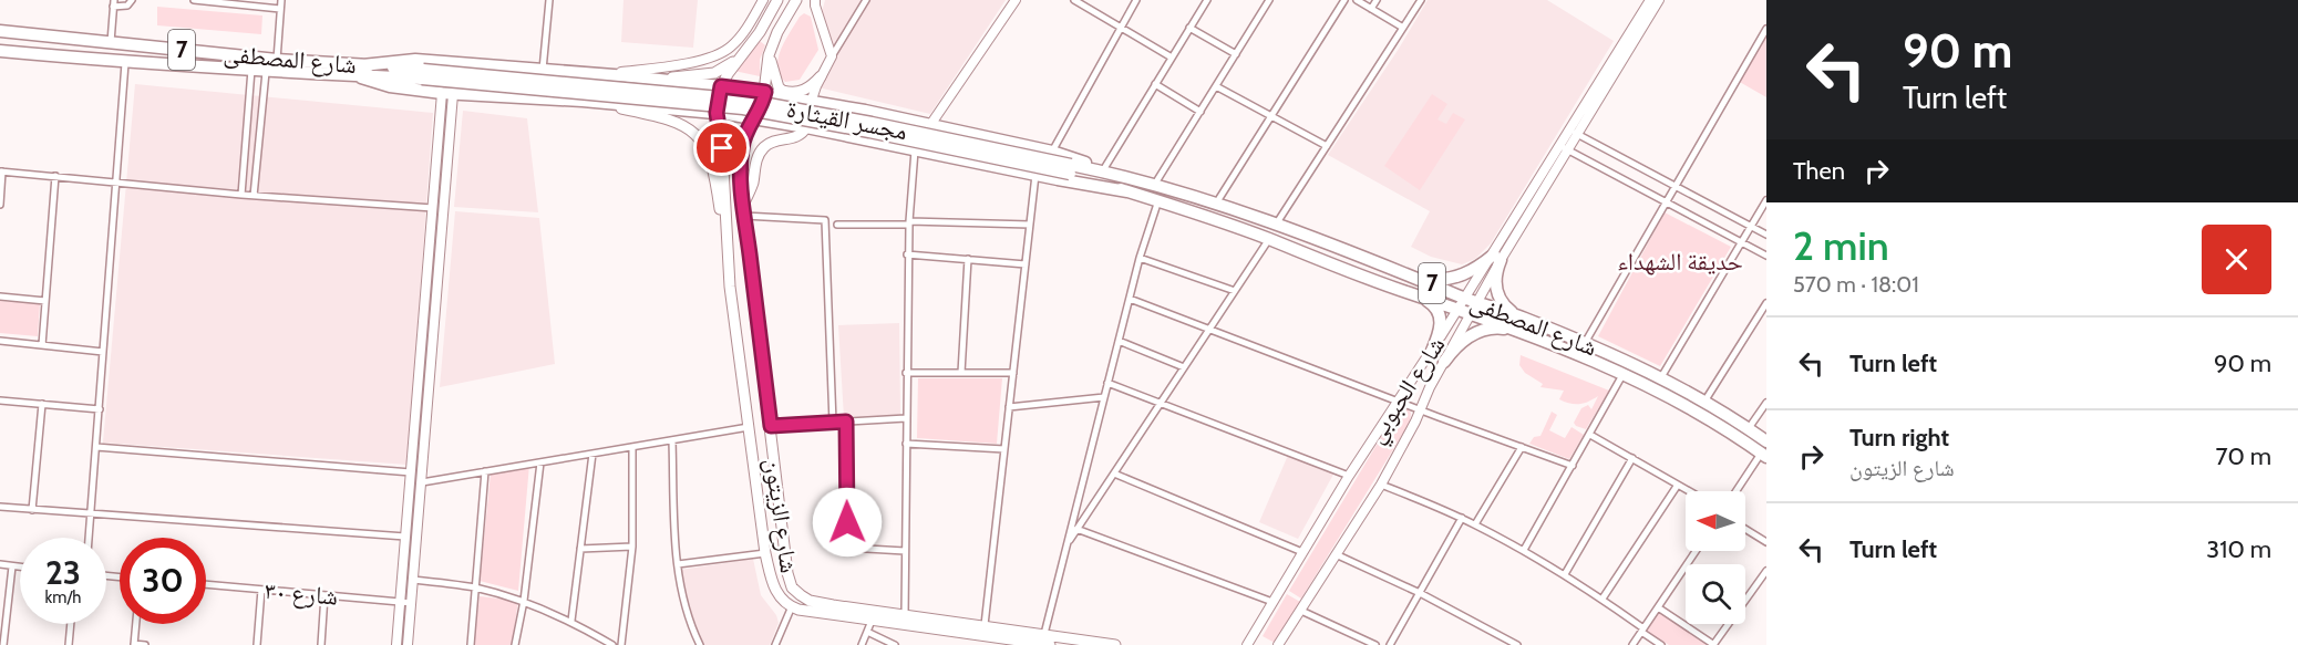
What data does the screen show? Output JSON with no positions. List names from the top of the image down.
{
  "streets": {
    "highway": ["7", "شارع المصطفى", "مجسر القيثارة"],
    "main road": ["شارع الزيتون"],
    "street": ["شارع الحبوبي", "شارع ٣٠"]
  },
  "crossings": [
    ["7", "شارع المصطفى"],
    ["7", "مجسر القيثارة"],
    ["شارع المصطفى", "مجسر القيثارة"],
    ["شارع المصطفى", "شارع الحبوبي"]
  ],
  "parks": ["حديقة الشهداء"],
  "north": "left",
  "page": {
    "turn": ["90 m", "Turn left"],
    "then": "Then",
    "heading": ["2 min", "570 m · 18:01"],
    "list": [
      {
        "name": "Turn left",
        "value": "90 m"
      },
      {
        "name": "Turn right",
        "note": "شارع الزيتون",
        "value": "70 m"
      },
      {
        "name": "Turn left",
        "value": "310 m"
      }
    ],
    "speed": "23 km/h",
    "limit": "30"
  }
}
